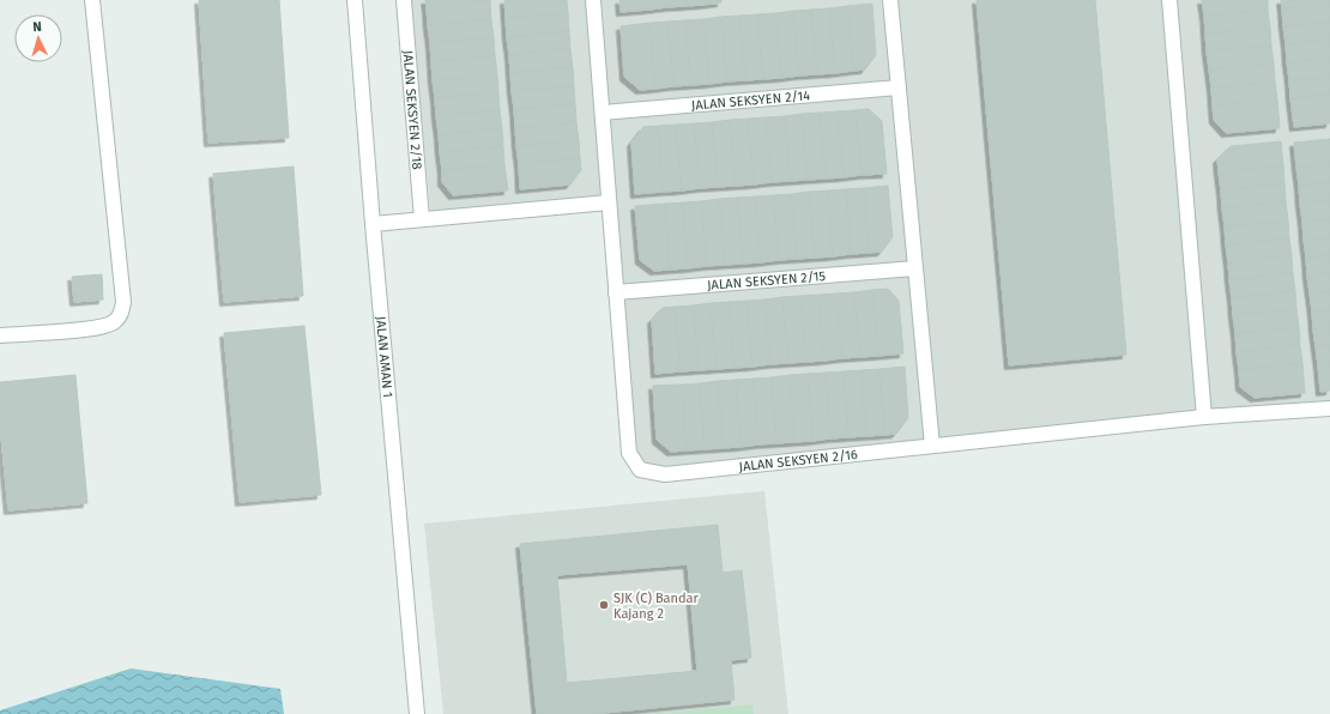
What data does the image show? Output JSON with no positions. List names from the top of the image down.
{
  "streets": {
    "street": [
      "JALAN SEKSYEN 2/14",
      "JALAN SEKSYEN 2/18",
      "JALAN SEKSYEN 2/15",
      "JALAN AMAN 1",
      "JALAN SEKSYEN 2/16"
    ]
  },
  "crossings": [
    ["JALAN SEKSYEN 2/14", "JALAN SEKSYEN 2/16"],
    ["JALAN SEKSYEN 2/15", "JALAN SEKSYEN 2/16"]
  ],
  "places": ["SJK (C) Bandar Kajang 2"],
  "north": "top"
}
